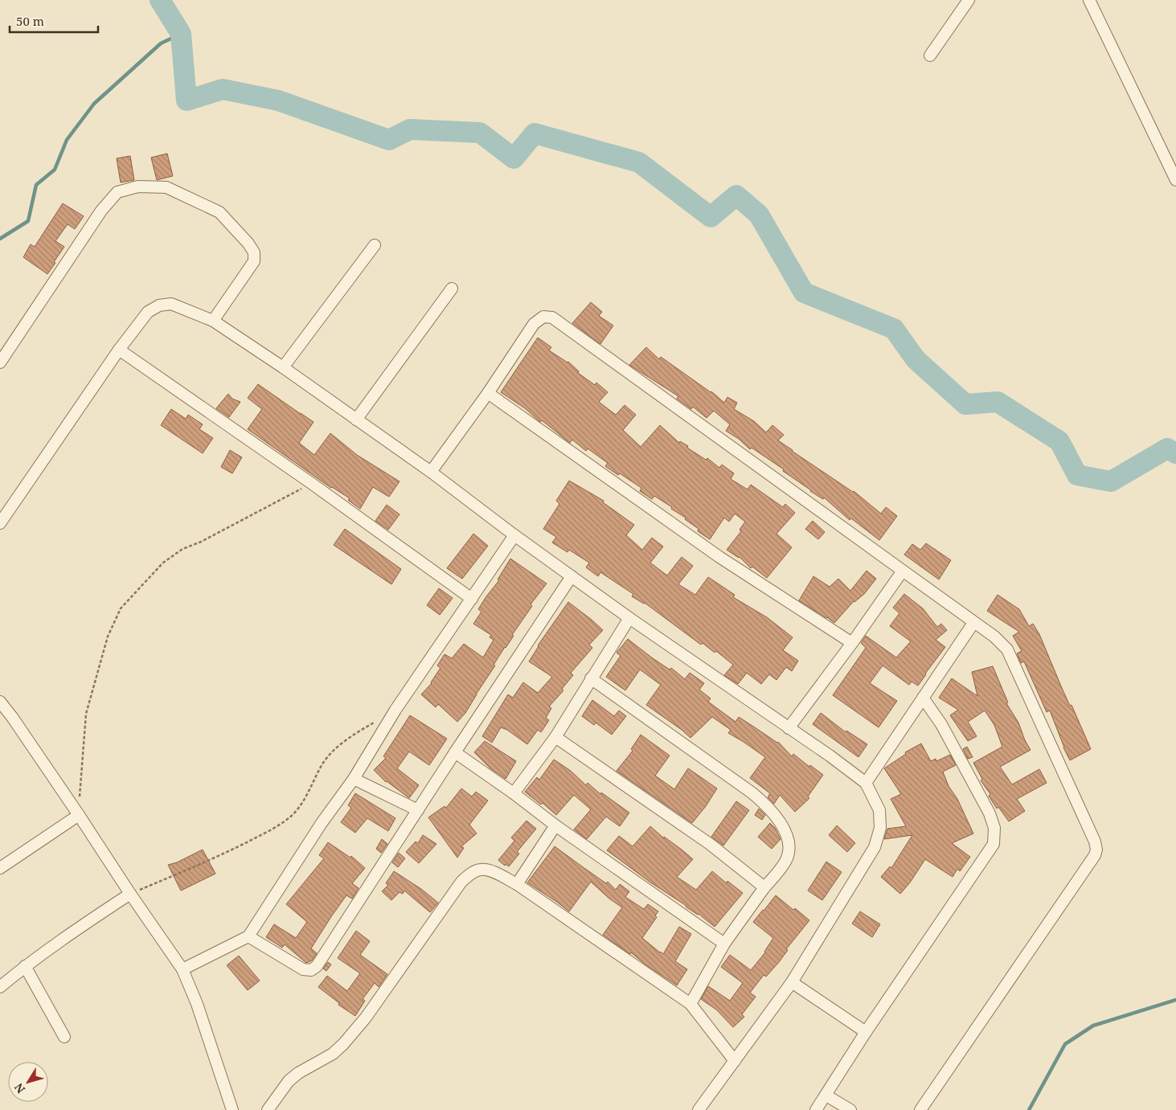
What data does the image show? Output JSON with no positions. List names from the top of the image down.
{
  "scale_bar": "50 m",
  "north": "bottom left"
}
